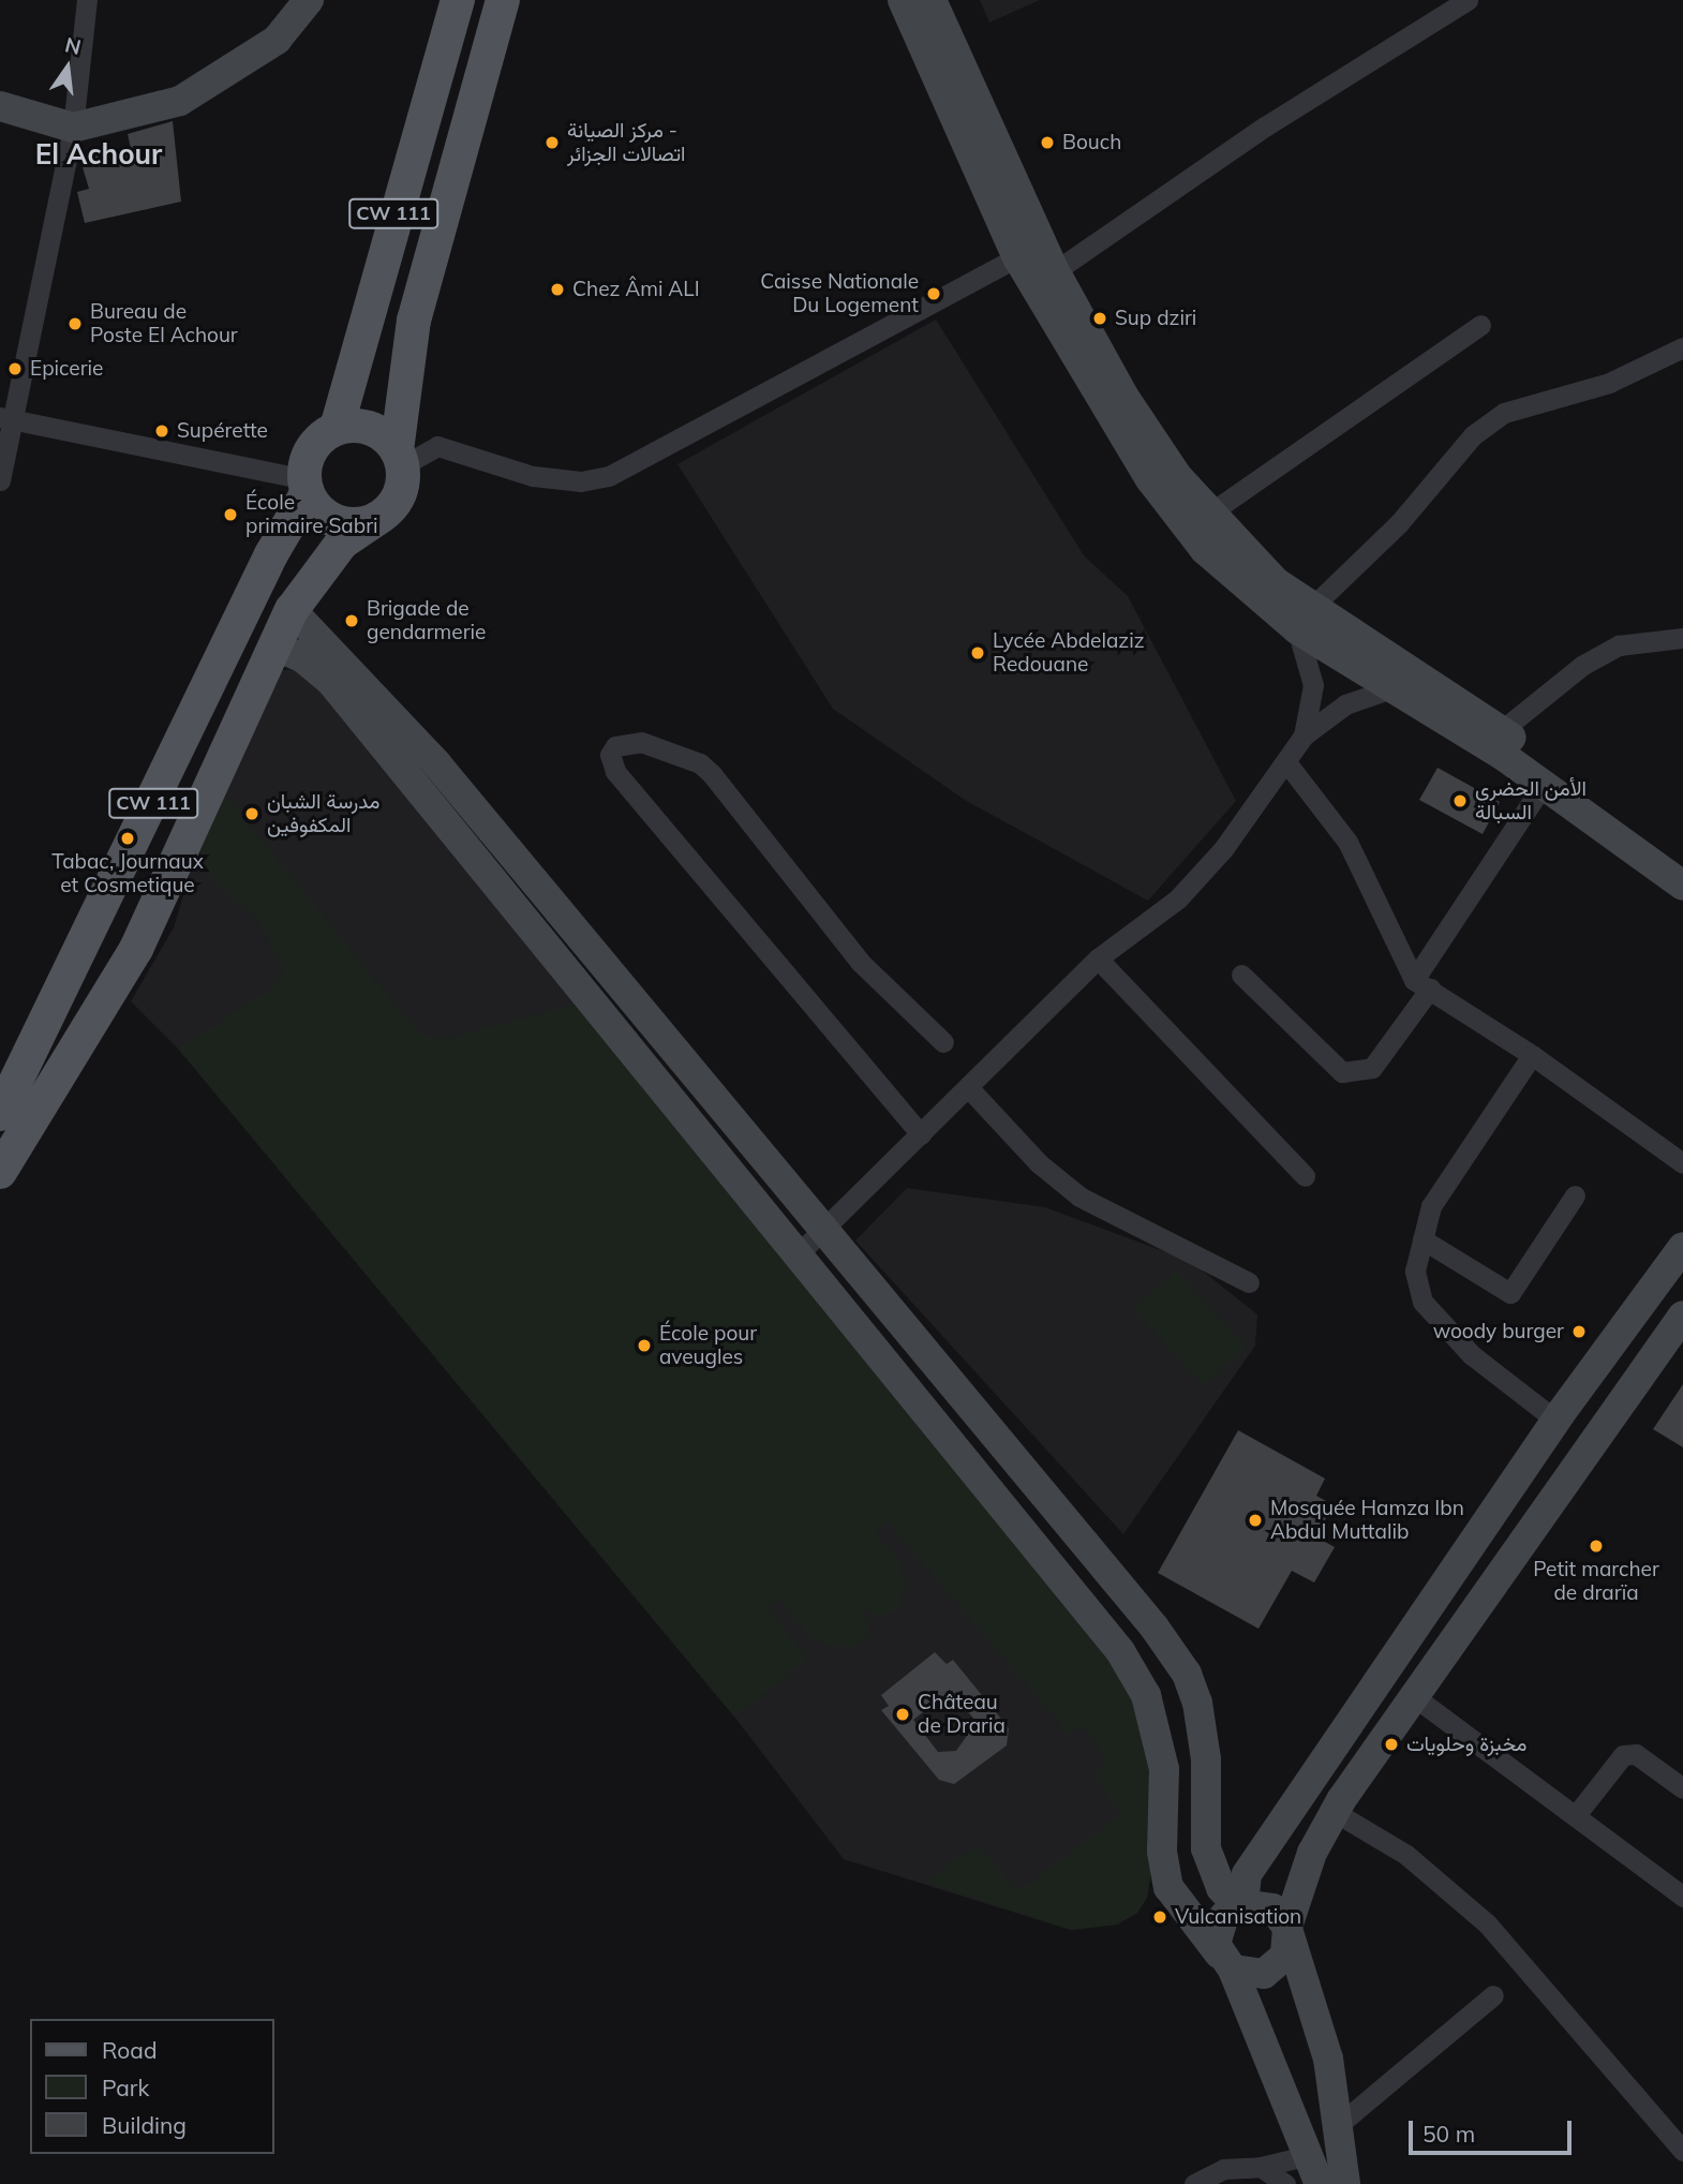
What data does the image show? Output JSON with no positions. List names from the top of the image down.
{
  "streets": {
    "main road": ["CW 111"]
  },
  "districts": ["El Achour"],
  "places": [
    "مركز الصيانة - اتصالات الجزائر",
    "Bouch",
    "Chez Âmi ALI",
    "Caisse Nationale Du Logement",
    "Sup dziri",
    "Bureau de Poste El Achour",
    "Epicerie",
    "Supérette",
    "École primaire Sabri",
    "Brigade de gendarmerie",
    "Lycée Abdelaziz Redouane",
    "الأمن الحضري السبالة",
    "مدرسة الشبان المكفوفين",
    "Tabac, Journaux et Cosmetique",
    "woody burger",
    "École pour aveugles",
    "Mosquée Hamza Ibn Abdul Muttalib",
    "Petit marcher de drarïa",
    "Château de Draria",
    "مخبزة وحلويات",
    "Vulcanisation"
  ],
  "legend": ["Road", "Park", "Building"],
  "scale_bar": "50 m",
  "north": "top"
}
